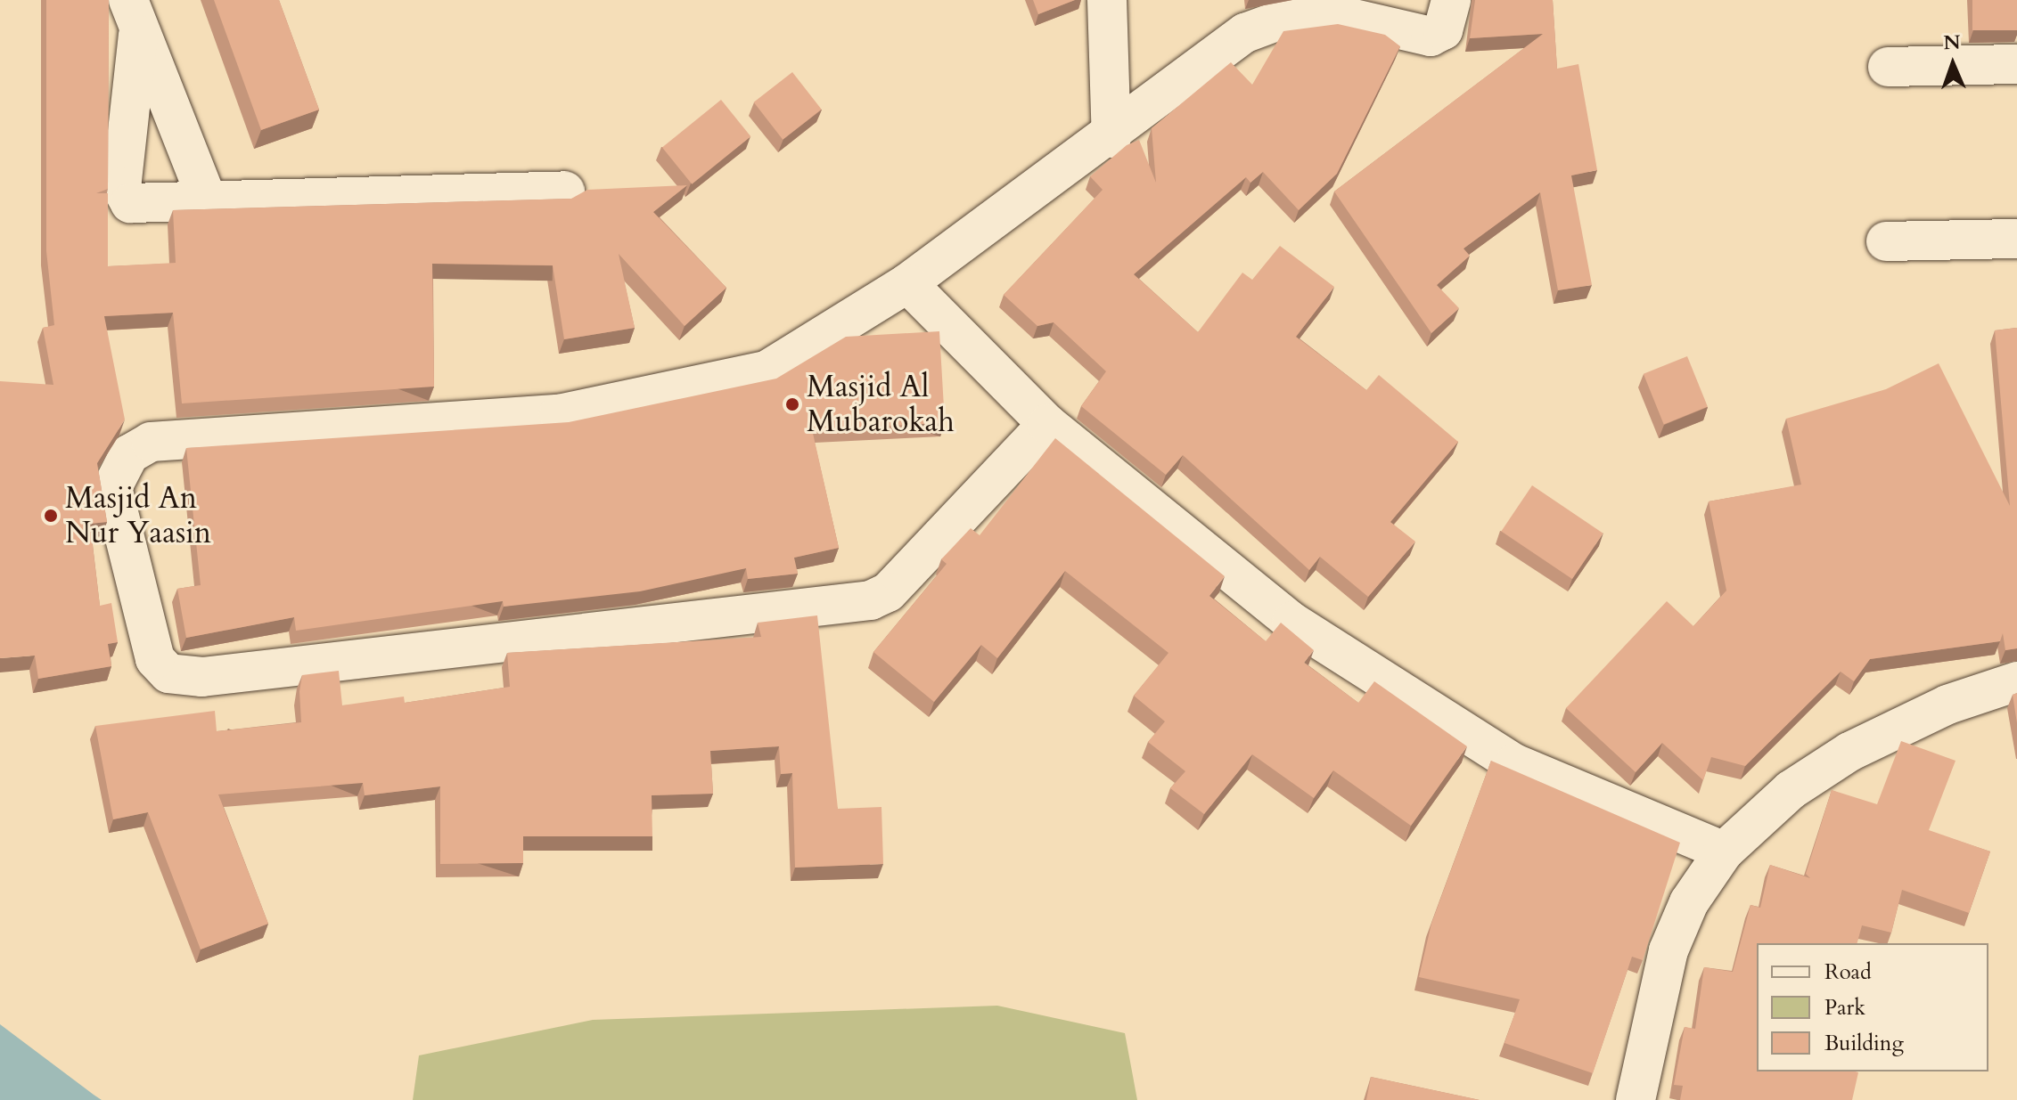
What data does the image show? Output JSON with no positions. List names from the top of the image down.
{
  "places": ["Masjid Al Mubarokah", "Masjid An Nur Yaasin"],
  "legend": ["Road", "Park", "Building"],
  "north": "top"
}
